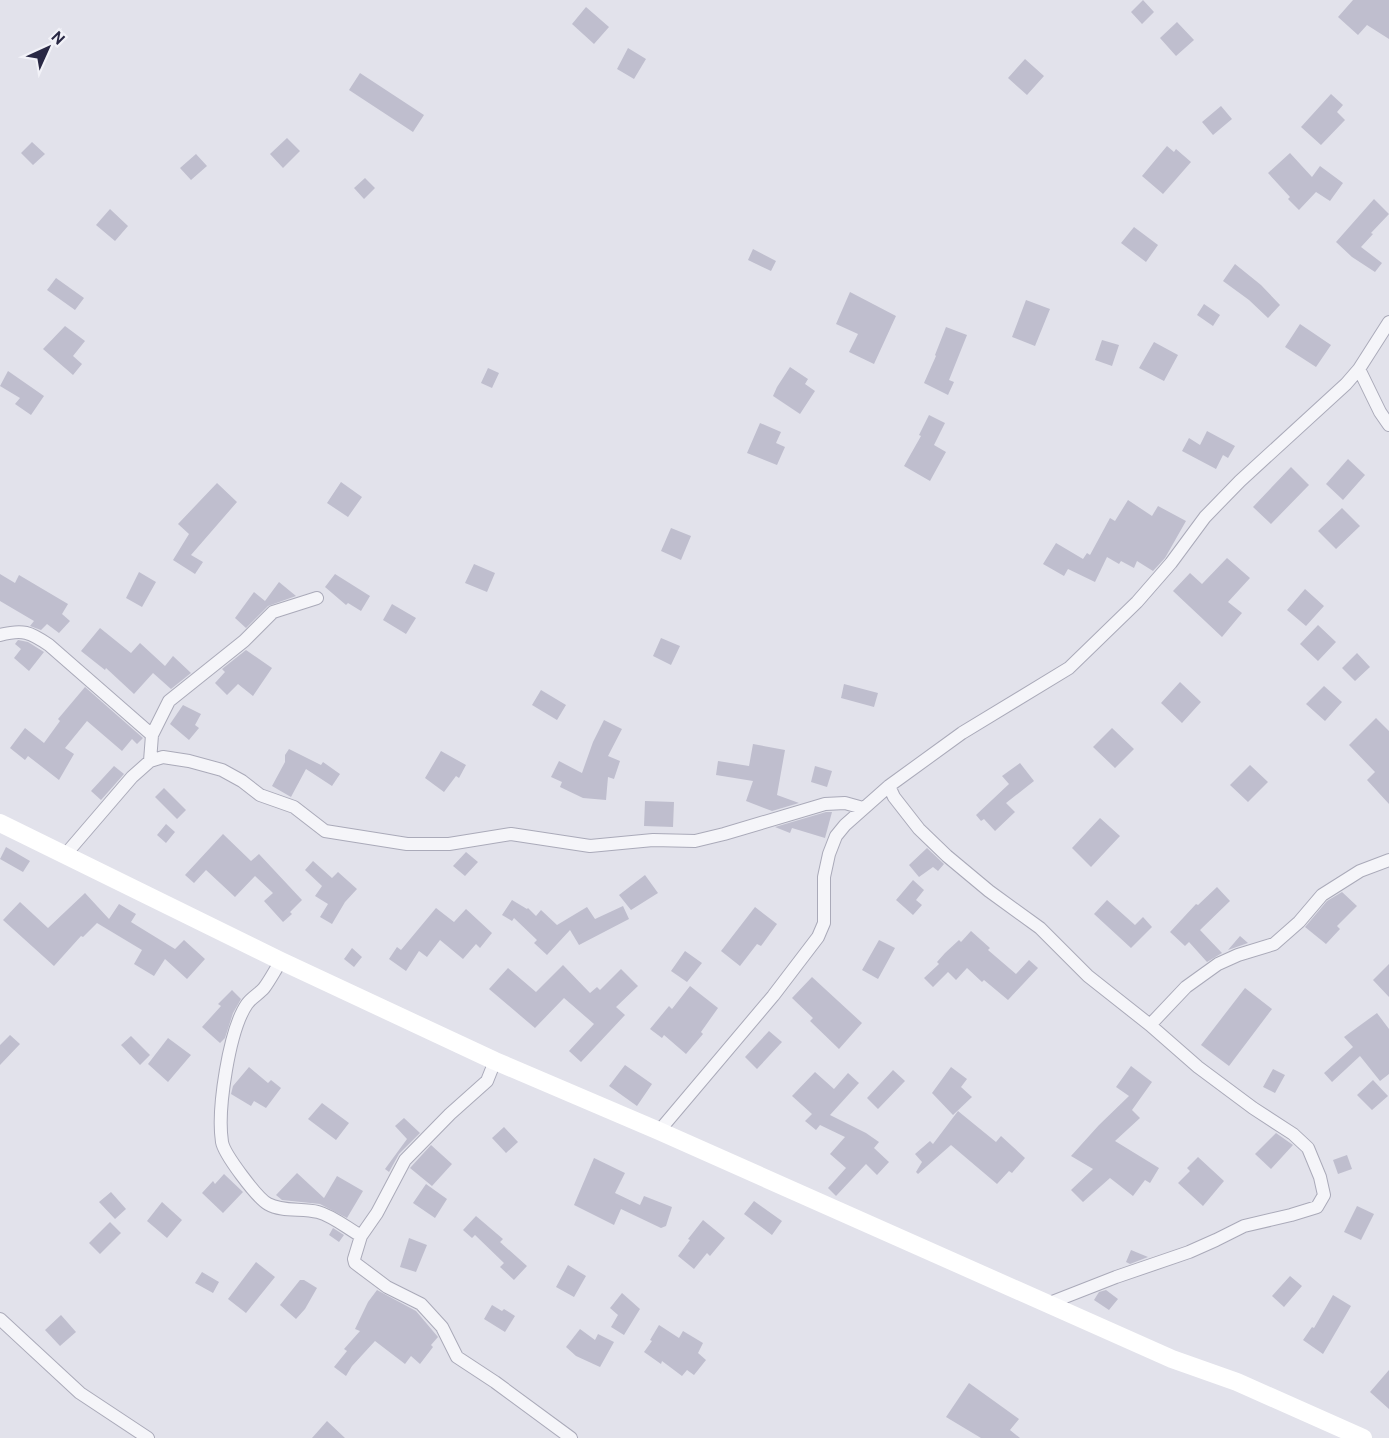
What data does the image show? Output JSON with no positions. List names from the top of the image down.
{
  "north": "top right"
}
